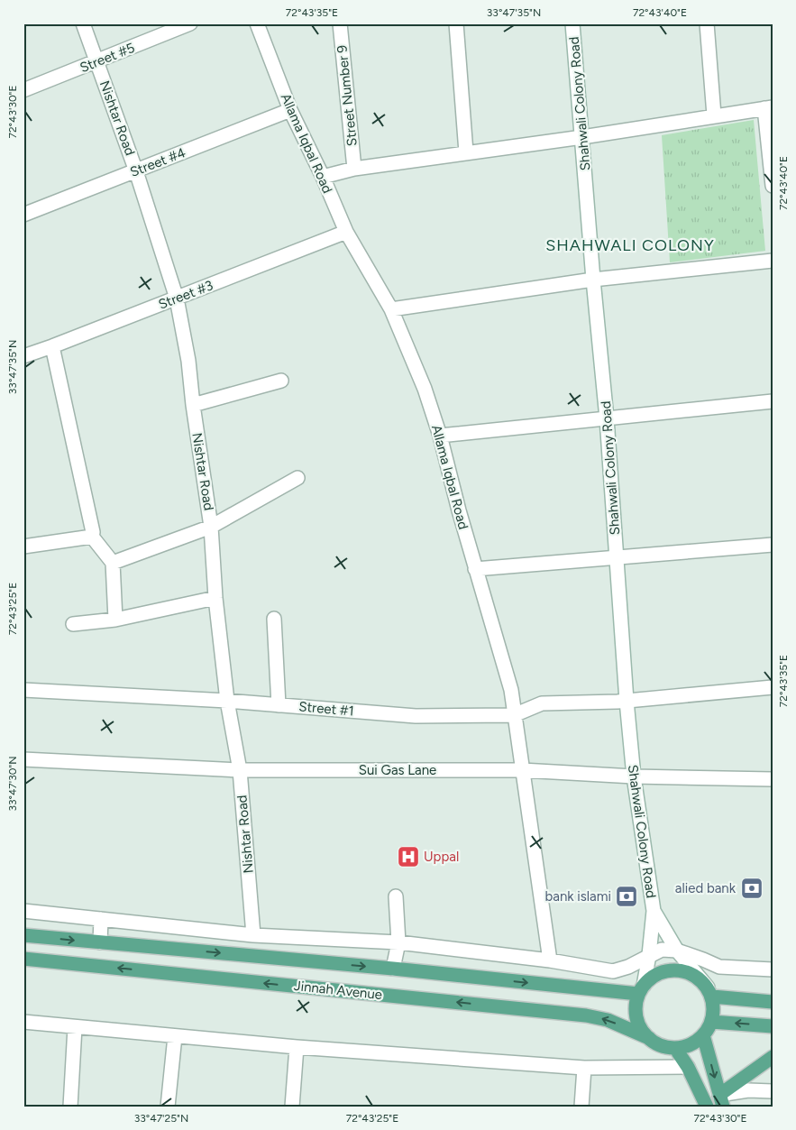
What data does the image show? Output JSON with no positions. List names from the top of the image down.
{
  "streets": {
    "main road": ["Jinnah Avenue"],
    "street": [
      "Street #5",
      "Street Number 9",
      "Shahwali Colony Road",
      "Nishtar Road",
      "Allama Iqbal Road",
      "Street #4",
      "Street #3",
      "Street #1",
      "Sui Gas Lane"
    ]
  },
  "crossings": [
    ["Street #5", "Nishtar Road"],
    ["Shahwali Colony Road", "Street #1"],
    ["Shahwali Colony Road", "Sui Gas Lane"],
    ["Shahwali Colony Road", "Jinnah Avenue"],
    ["Nishtar Road", "Street #4"],
    ["Nishtar Road", "Street #3"],
    ["Nishtar Road", "Street #1"],
    ["Nishtar Road", "Sui Gas Lane"],
    ["Allama Iqbal Road", "Street #4"],
    ["Allama Iqbal Road", "Street #3"],
    ["Allama Iqbal Road", "Street #1"],
    ["Allama Iqbal Road", "Sui Gas Lane"]
  ],
  "districts": ["SHAHWALI COLONY"],
  "places": {
    "hospital": ["Uppal"],
    "bank": ["alied bank", "bank islami"]
  },
  "coordinates": [
    "72°43'35\"E",
    "33°47'35\"N",
    "72°43'40\"E",
    "72°43'30\"E",
    "72°43'25\"E",
    "33°47'30\"N",
    "33°47'25\"N"
  ]
}
